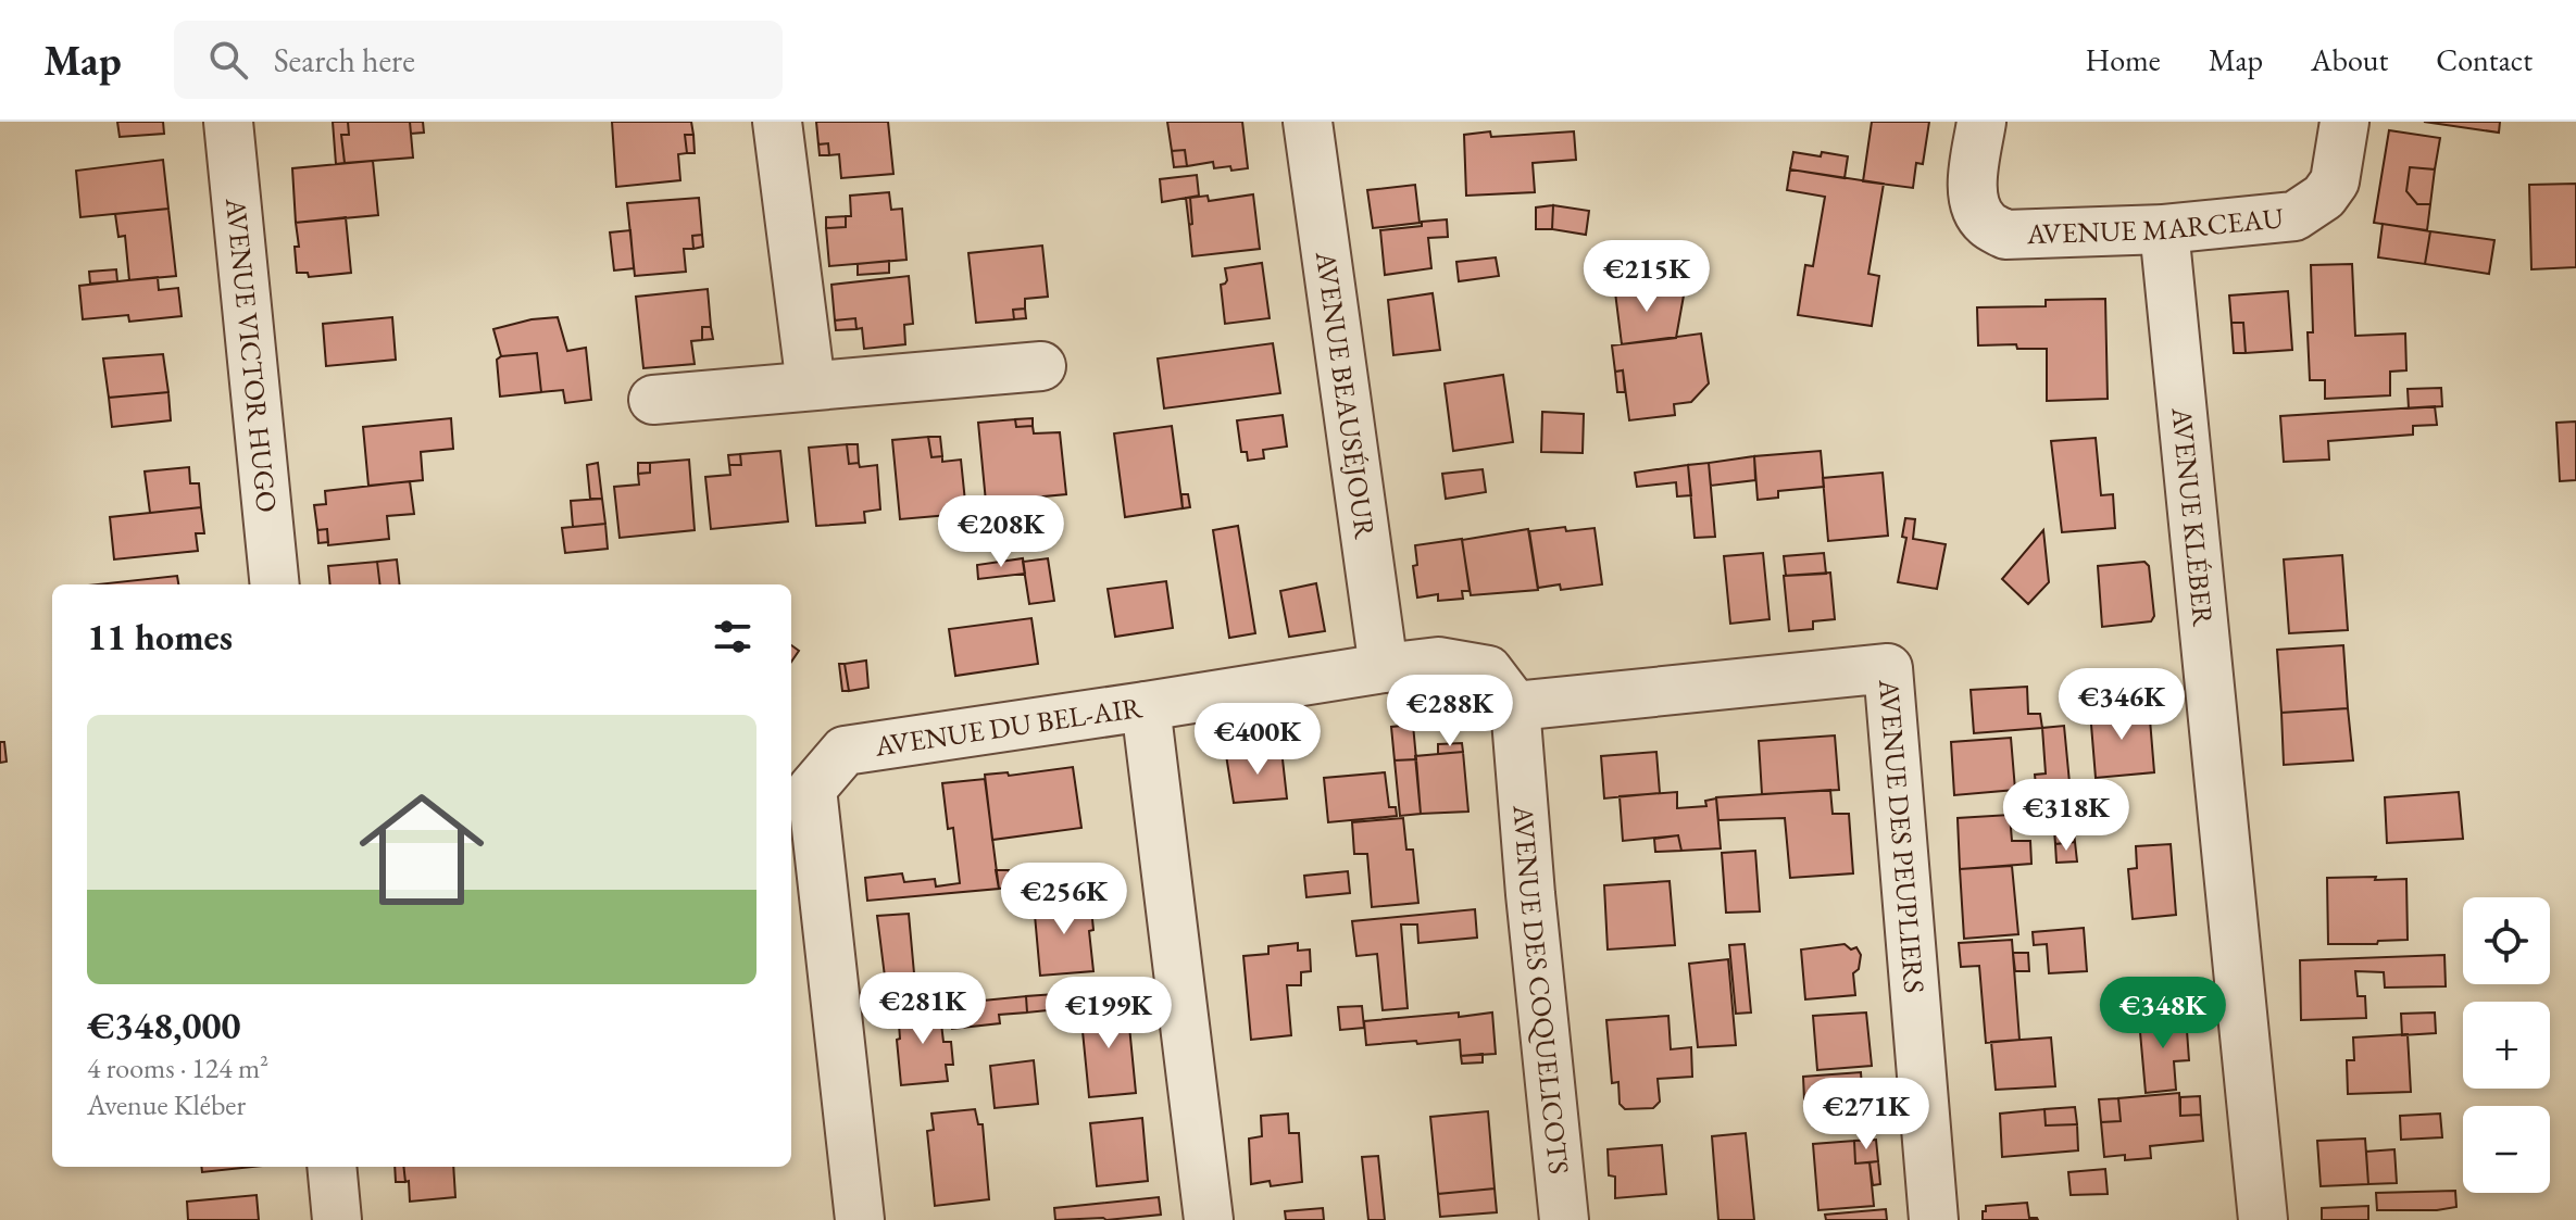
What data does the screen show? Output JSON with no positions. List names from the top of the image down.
{
  "streets": {
    "street": [
      "AVENUE MARCEAU",
      "AVENUE VICTOR HUGO",
      "AVENUE BEAUSÉJOUR",
      "AVENUE KLÉBER",
      "AVENUE DU BEL-AIR",
      "AVENUE DES PEUPLIERS",
      "AVENUE DES COQUELICOTS"
    ]
  },
  "crossings": [
    ["AVENUE MARCEAU", "AVENUE KLÉBER"],
    ["AVENUE BEAUSÉJOUR", "AVENUE DU BEL-AIR"],
    ["AVENUE DU BEL-AIR", "AVENUE DES PEUPLIERS"],
    ["AVENUE DU BEL-AIR", "AVENUE DES COQUELICOTS"],
    ["AVENUE DES PEUPLIERS", "AVENUE DES COQUELICOTS"]
  ],
  "page": {
    "header": "Map",
    "search": "Search here",
    "nav": [
      "Home",
      "Map",
      "About",
      "Contact"
    ],
    "price": [
      "€215K",
      "€208K",
      "€346K",
      "€288K",
      "€400K",
      "€318K",
      "€256K",
      "€281K",
      "€199K",
      "€348K",
      "€271K"
    ],
    "heading": "11 homes",
    "list": [
      {
        "name": "€348,000",
        "note": "4 rooms · 124 m² · Avenue Kléber"
      }
    ],
    "map_buttons": ["+", "−"]
  }
}
